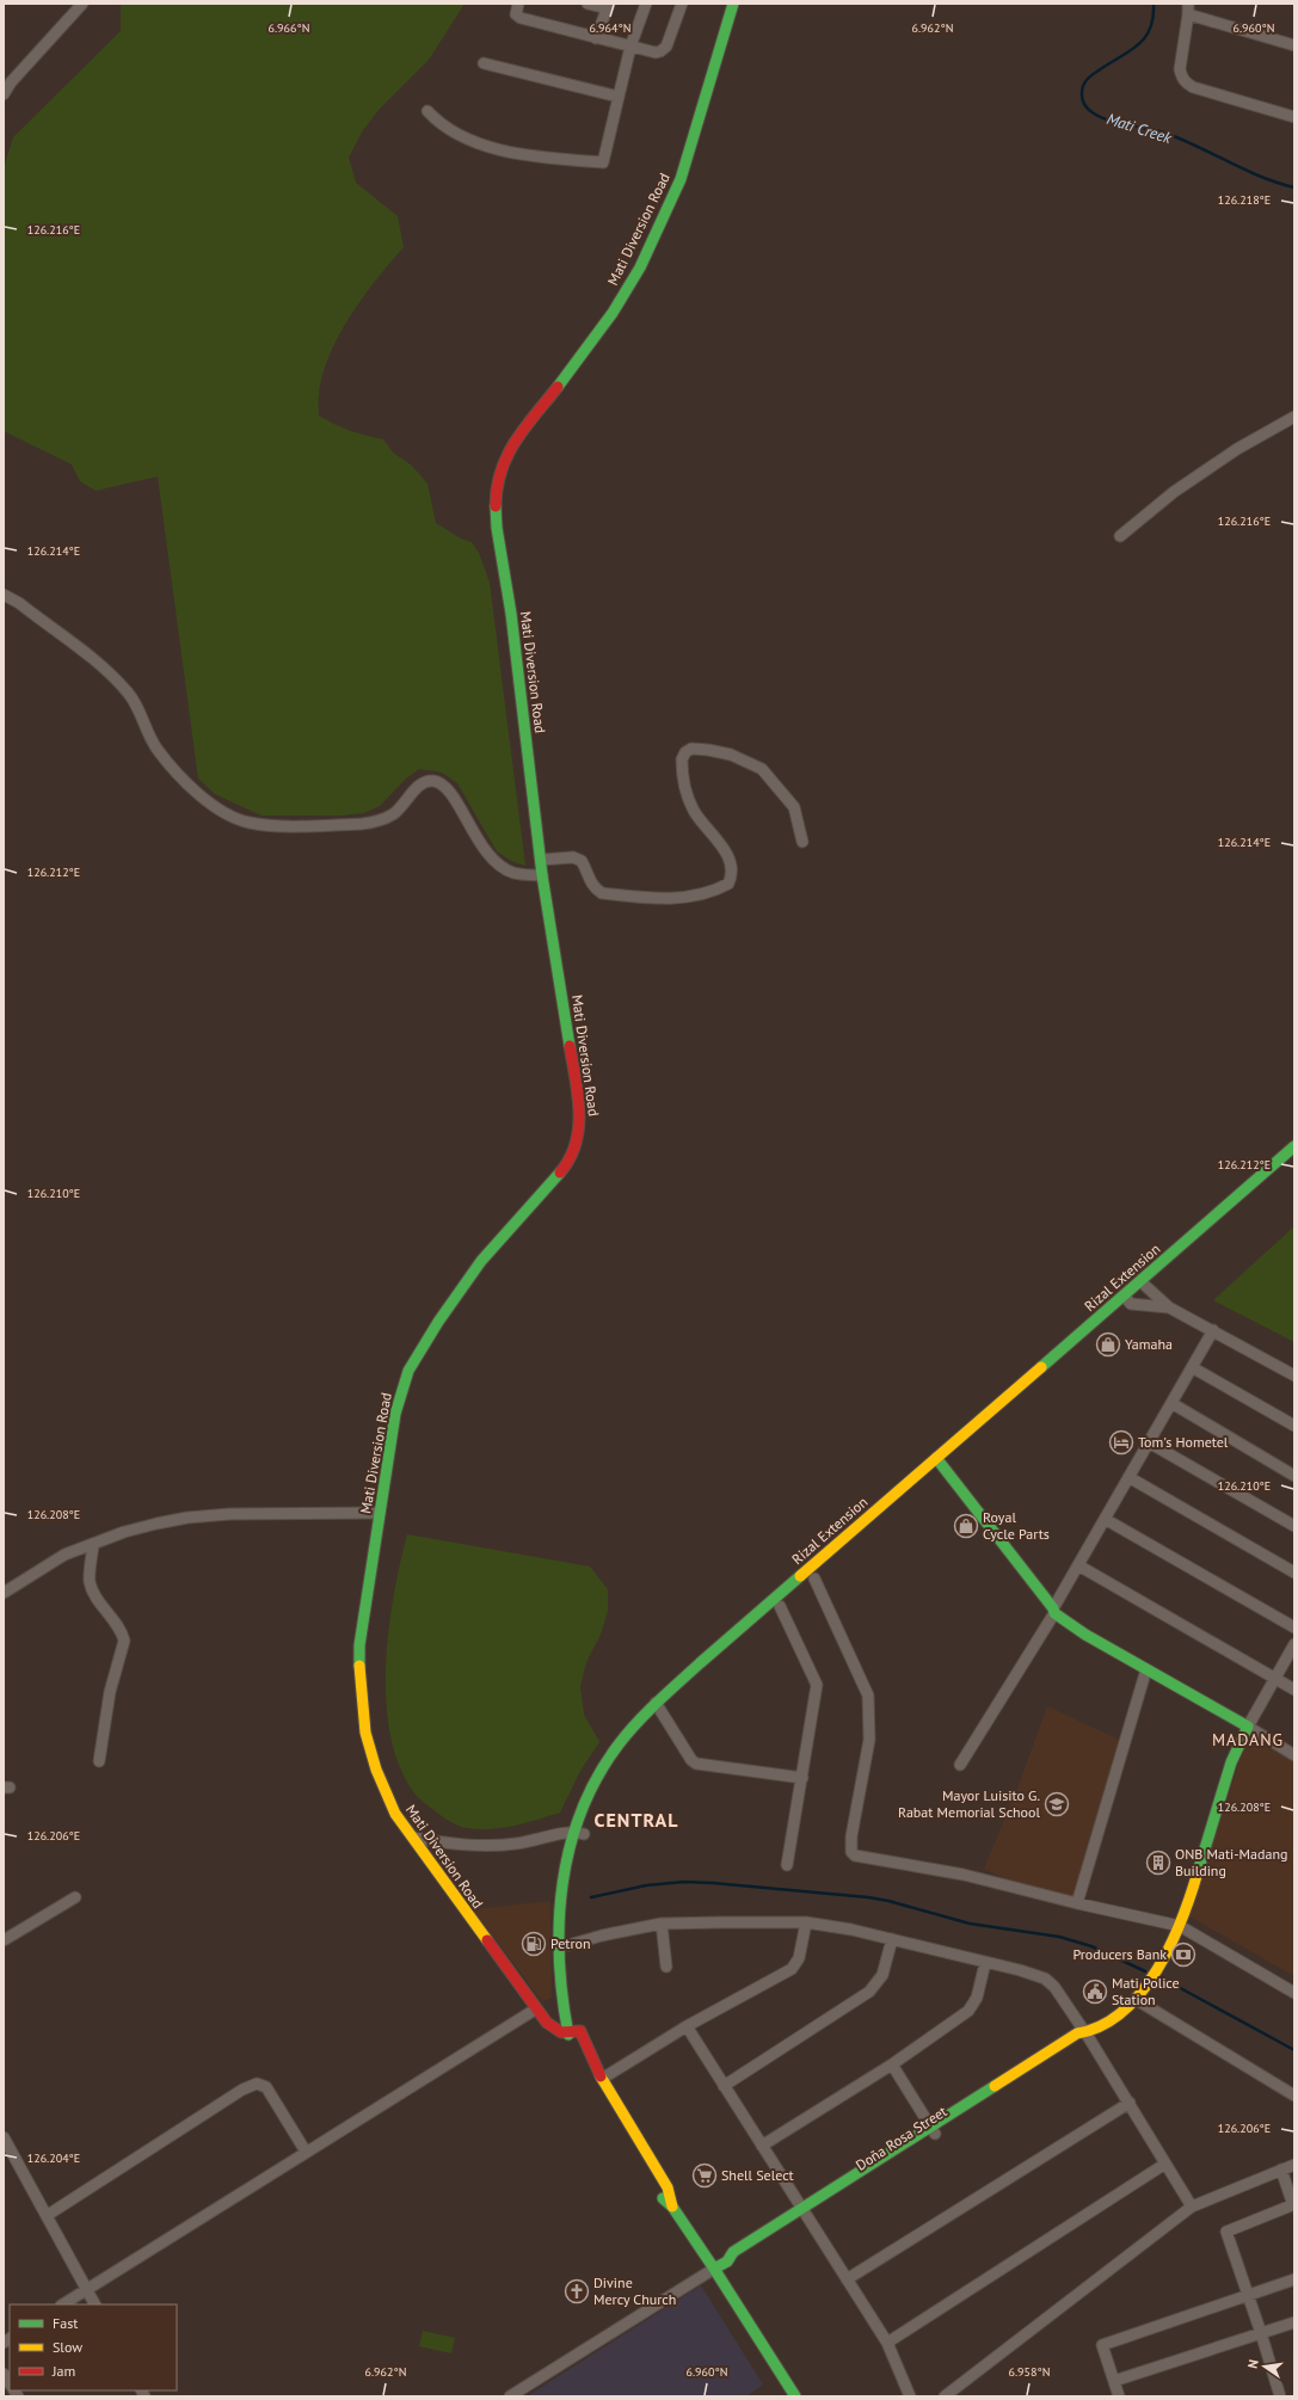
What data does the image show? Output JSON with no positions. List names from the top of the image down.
{
  "streets": {
    "main road": ["Mati Diversion Road", "Rizal Extension", "Doña Rosa Street"]
  },
  "crossings": [
    ["Mati Diversion Road", "Rizal Extension"]
  ],
  "districts": ["MADANG", "CENTRAL"],
  "water": ["Mati Creek"],
  "places": {
    "shop": ["Yamaha", "Royal Cycle Parts"],
    "hotel": ["Tom's Hometel"],
    "school or university": ["Mayor Luisito G. Rabat Memorial School"],
    "building": ["ONB Mati-Madang Building"],
    "fuel station": ["Petron"],
    "bank": ["Producers Bank"],
    "public building": ["Mati Police Station"],
    "supermarket": ["Shell Select"],
    "church": ["Divine Mercy Church"]
  },
  "legend": ["Fast", "Slow", "Jam"],
  "north": "left",
  "coordinates": [
    "6.964°N",
    "6.962°N",
    "6.960°N",
    "6.966°N",
    "126.218°E",
    "126.216°E",
    "126.214°E",
    "126.212°E",
    "126.210°E",
    "126.208°E",
    "126.206°E",
    "126.204°E",
    "6.958°N"
  ]
}
